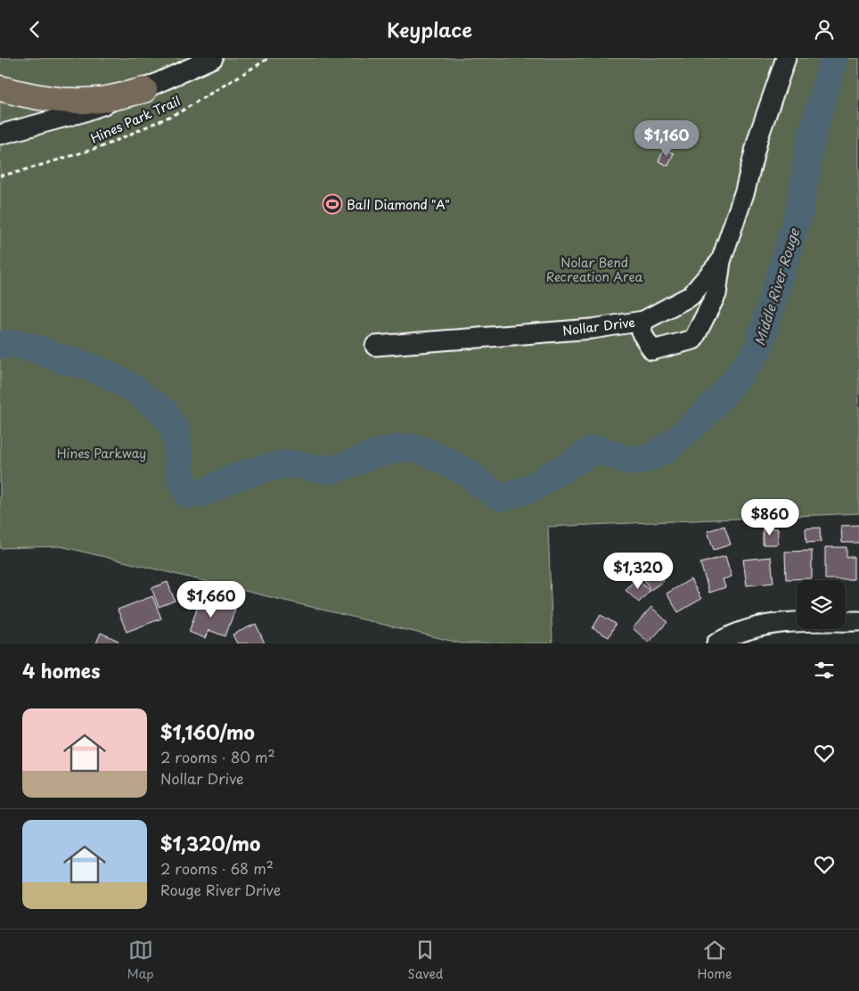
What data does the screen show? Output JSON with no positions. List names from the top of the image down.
{
  "streets": {
    "street": ["Nollar Drive"],
    "path": ["Hines Park Trail"]
  },
  "water": ["Middle River Rouge"],
  "parks": ["Nolar Bend Recreation Area", "Hines Parkway"],
  "places": {
    "sports": ["Ball Diamond \"A\""]
  },
  "page": {
    "header": "Keyplace",
    "price": [
      "$1,160",
      "$860",
      "$1,320",
      "$1,660"
    ],
    "heading": "4 homes",
    "list": [
      {
        "name": "$1,160/mo",
        "note": "2 rooms · 80 m² · Nollar Drive"
      },
      {
        "name": "$1,320/mo",
        "note": "2 rooms · 68 m² · Rouge River Drive"
      }
    ],
    "tabs": ["Map", "Saved", "Home"]
  }
}
